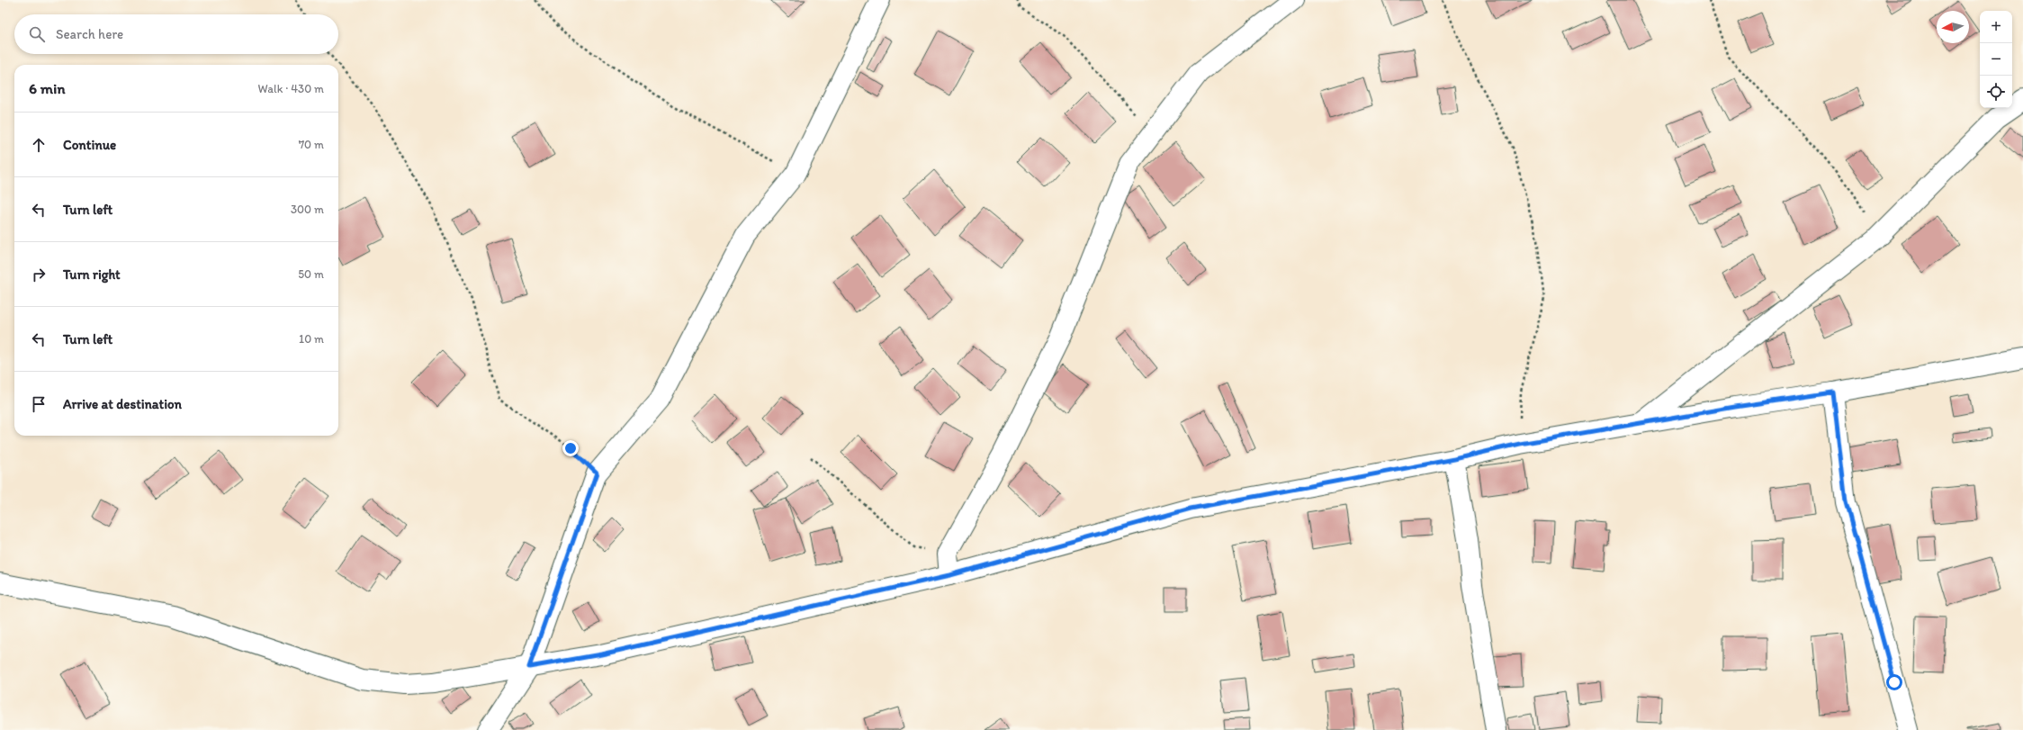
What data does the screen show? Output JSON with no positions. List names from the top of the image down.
{
  "north": "left",
  "page": {
    "map_buttons": ["+", "−"],
    "search": "Search here",
    "heading": ["6 min", "Walk · 430 m"],
    "list": [
      ["Continue", "70 m"],
      ["Turn left", "300 m"],
      ["Turn right", "50 m"],
      ["Turn left", "10 m"],
      "Arrive at destination"
    ]
  }
}
